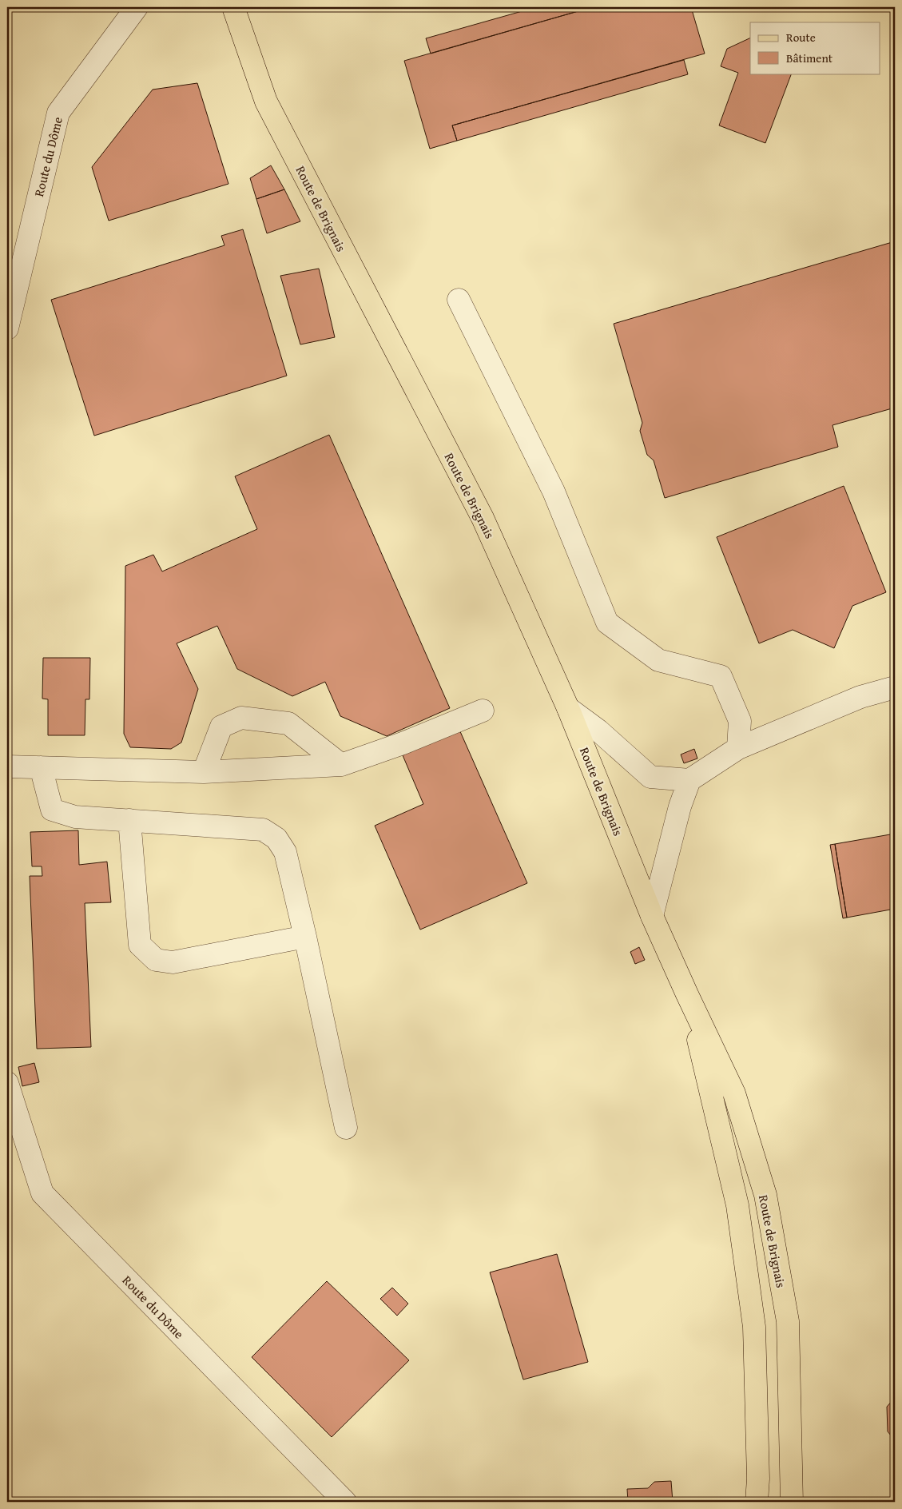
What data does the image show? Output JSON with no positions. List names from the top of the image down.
{
  "streets": {
    "main road": ["Route de Brignais"],
    "street": ["Route du Dôme"]
  },
  "legend": ["Route", "Bâtiment"]
}
